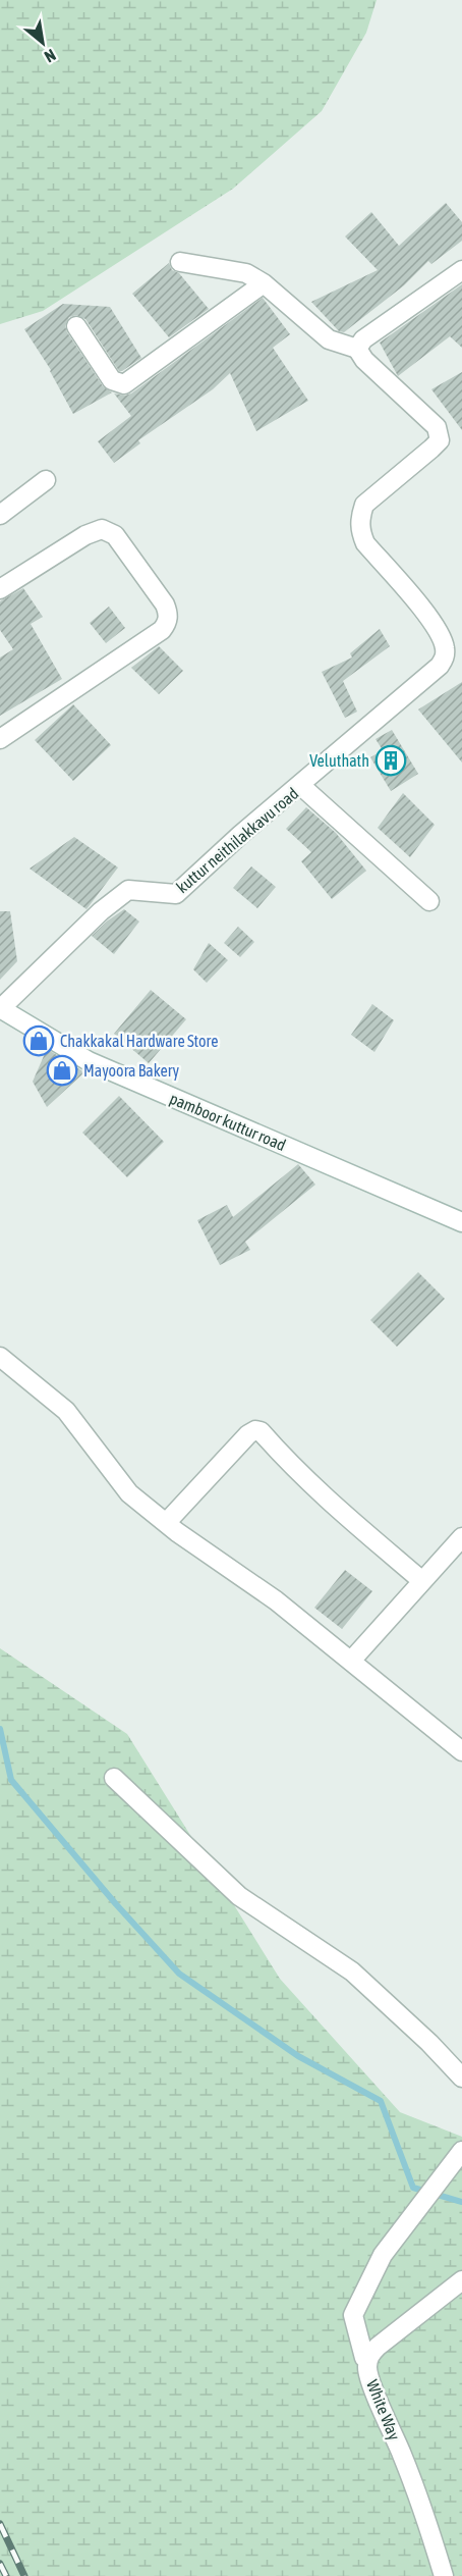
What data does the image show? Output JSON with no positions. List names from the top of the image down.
{
  "streets": {
    "street": ["kuttur neithilakkavu road", "pamboor kuttur road", "White Way"]
  },
  "crossings": [
    ["kuttur neithilakkavu road", "pamboor kuttur road"]
  ],
  "places": {
    "building": ["Veluthath"],
    "shop": ["Chakkakal Hardware Store", "Mayoora Bakery"]
  },
  "north": "bottom right"
}
